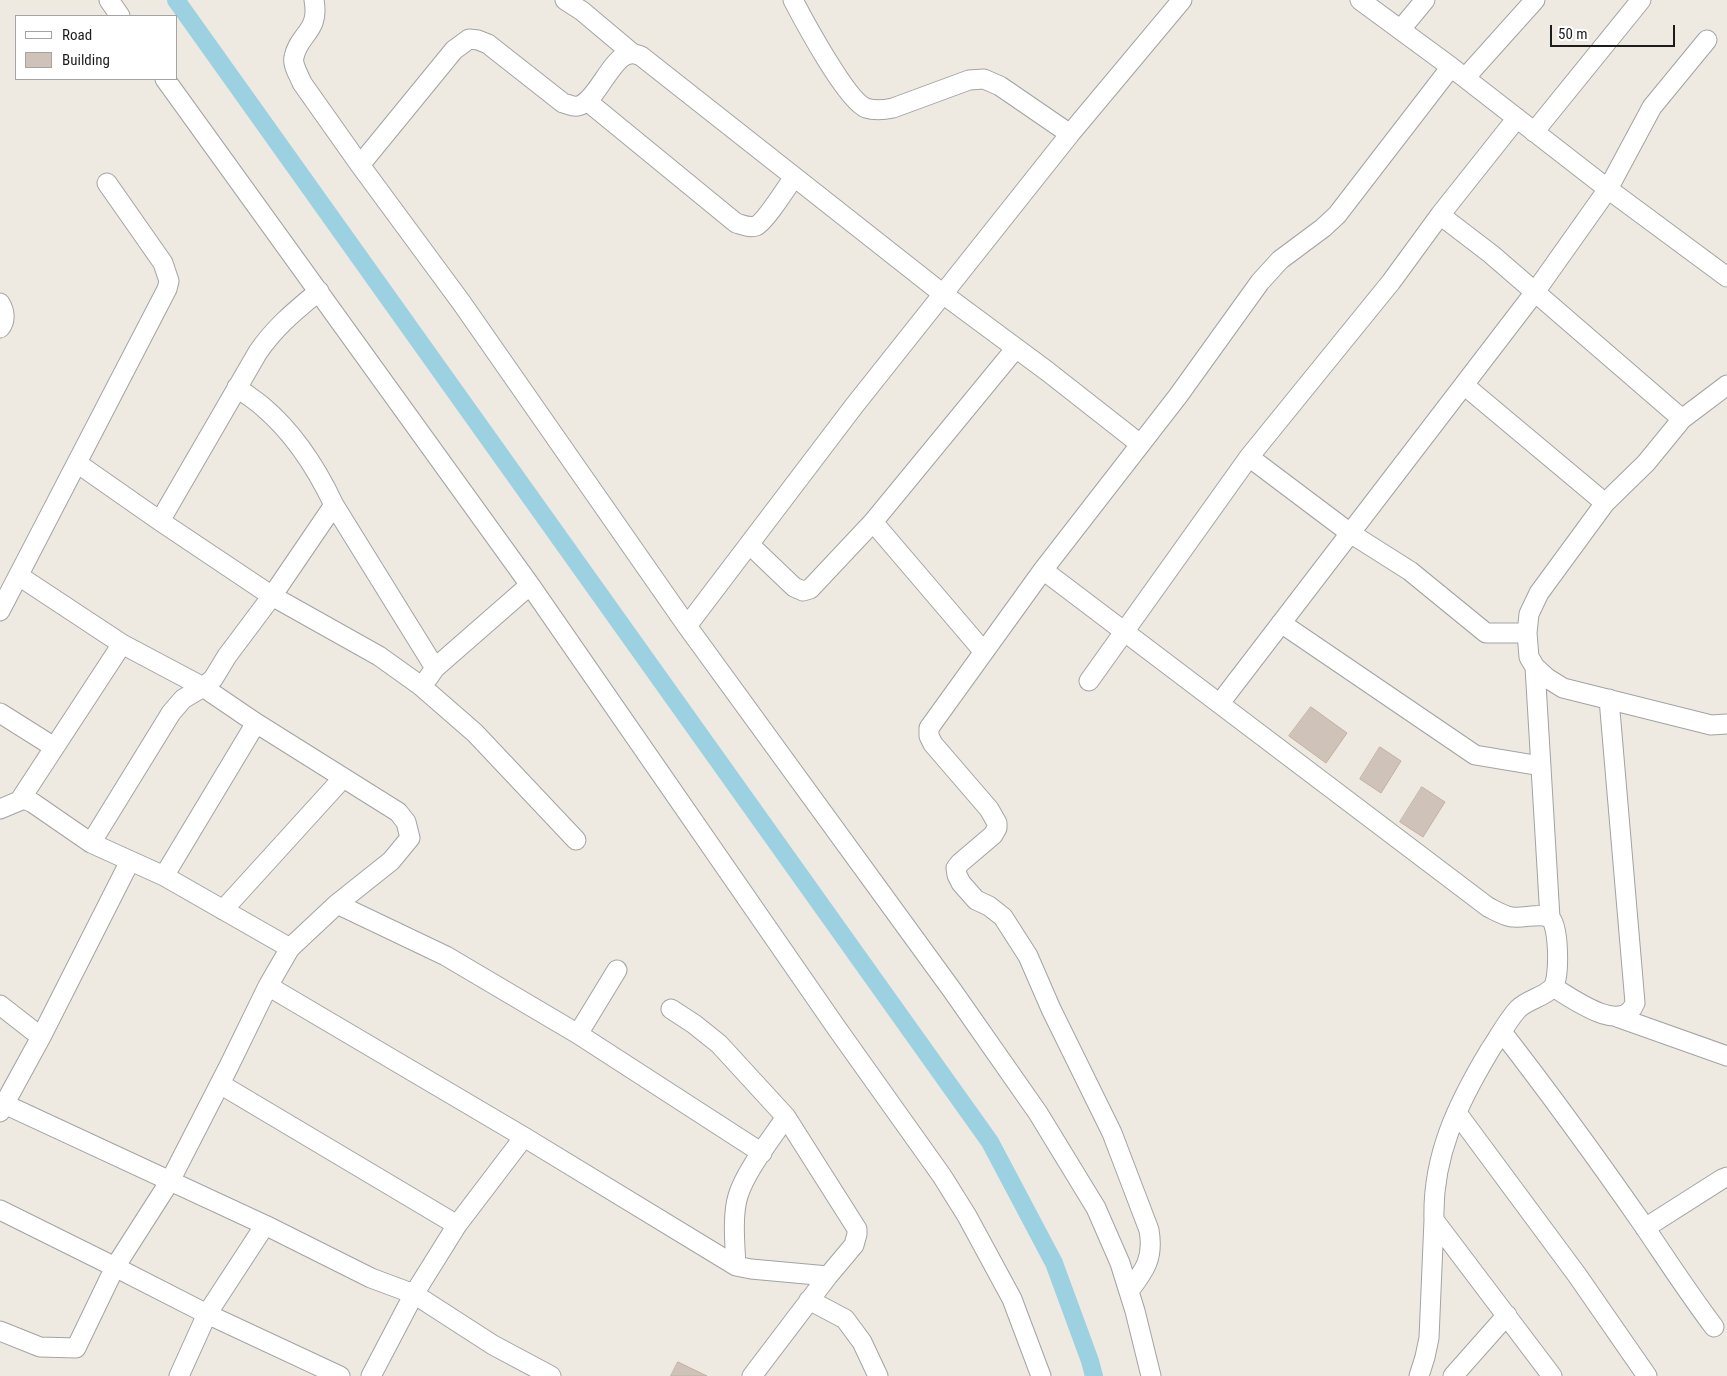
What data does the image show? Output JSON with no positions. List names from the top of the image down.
{
  "legend": ["Road", "Building"],
  "scale_bar": "50 m"
}
